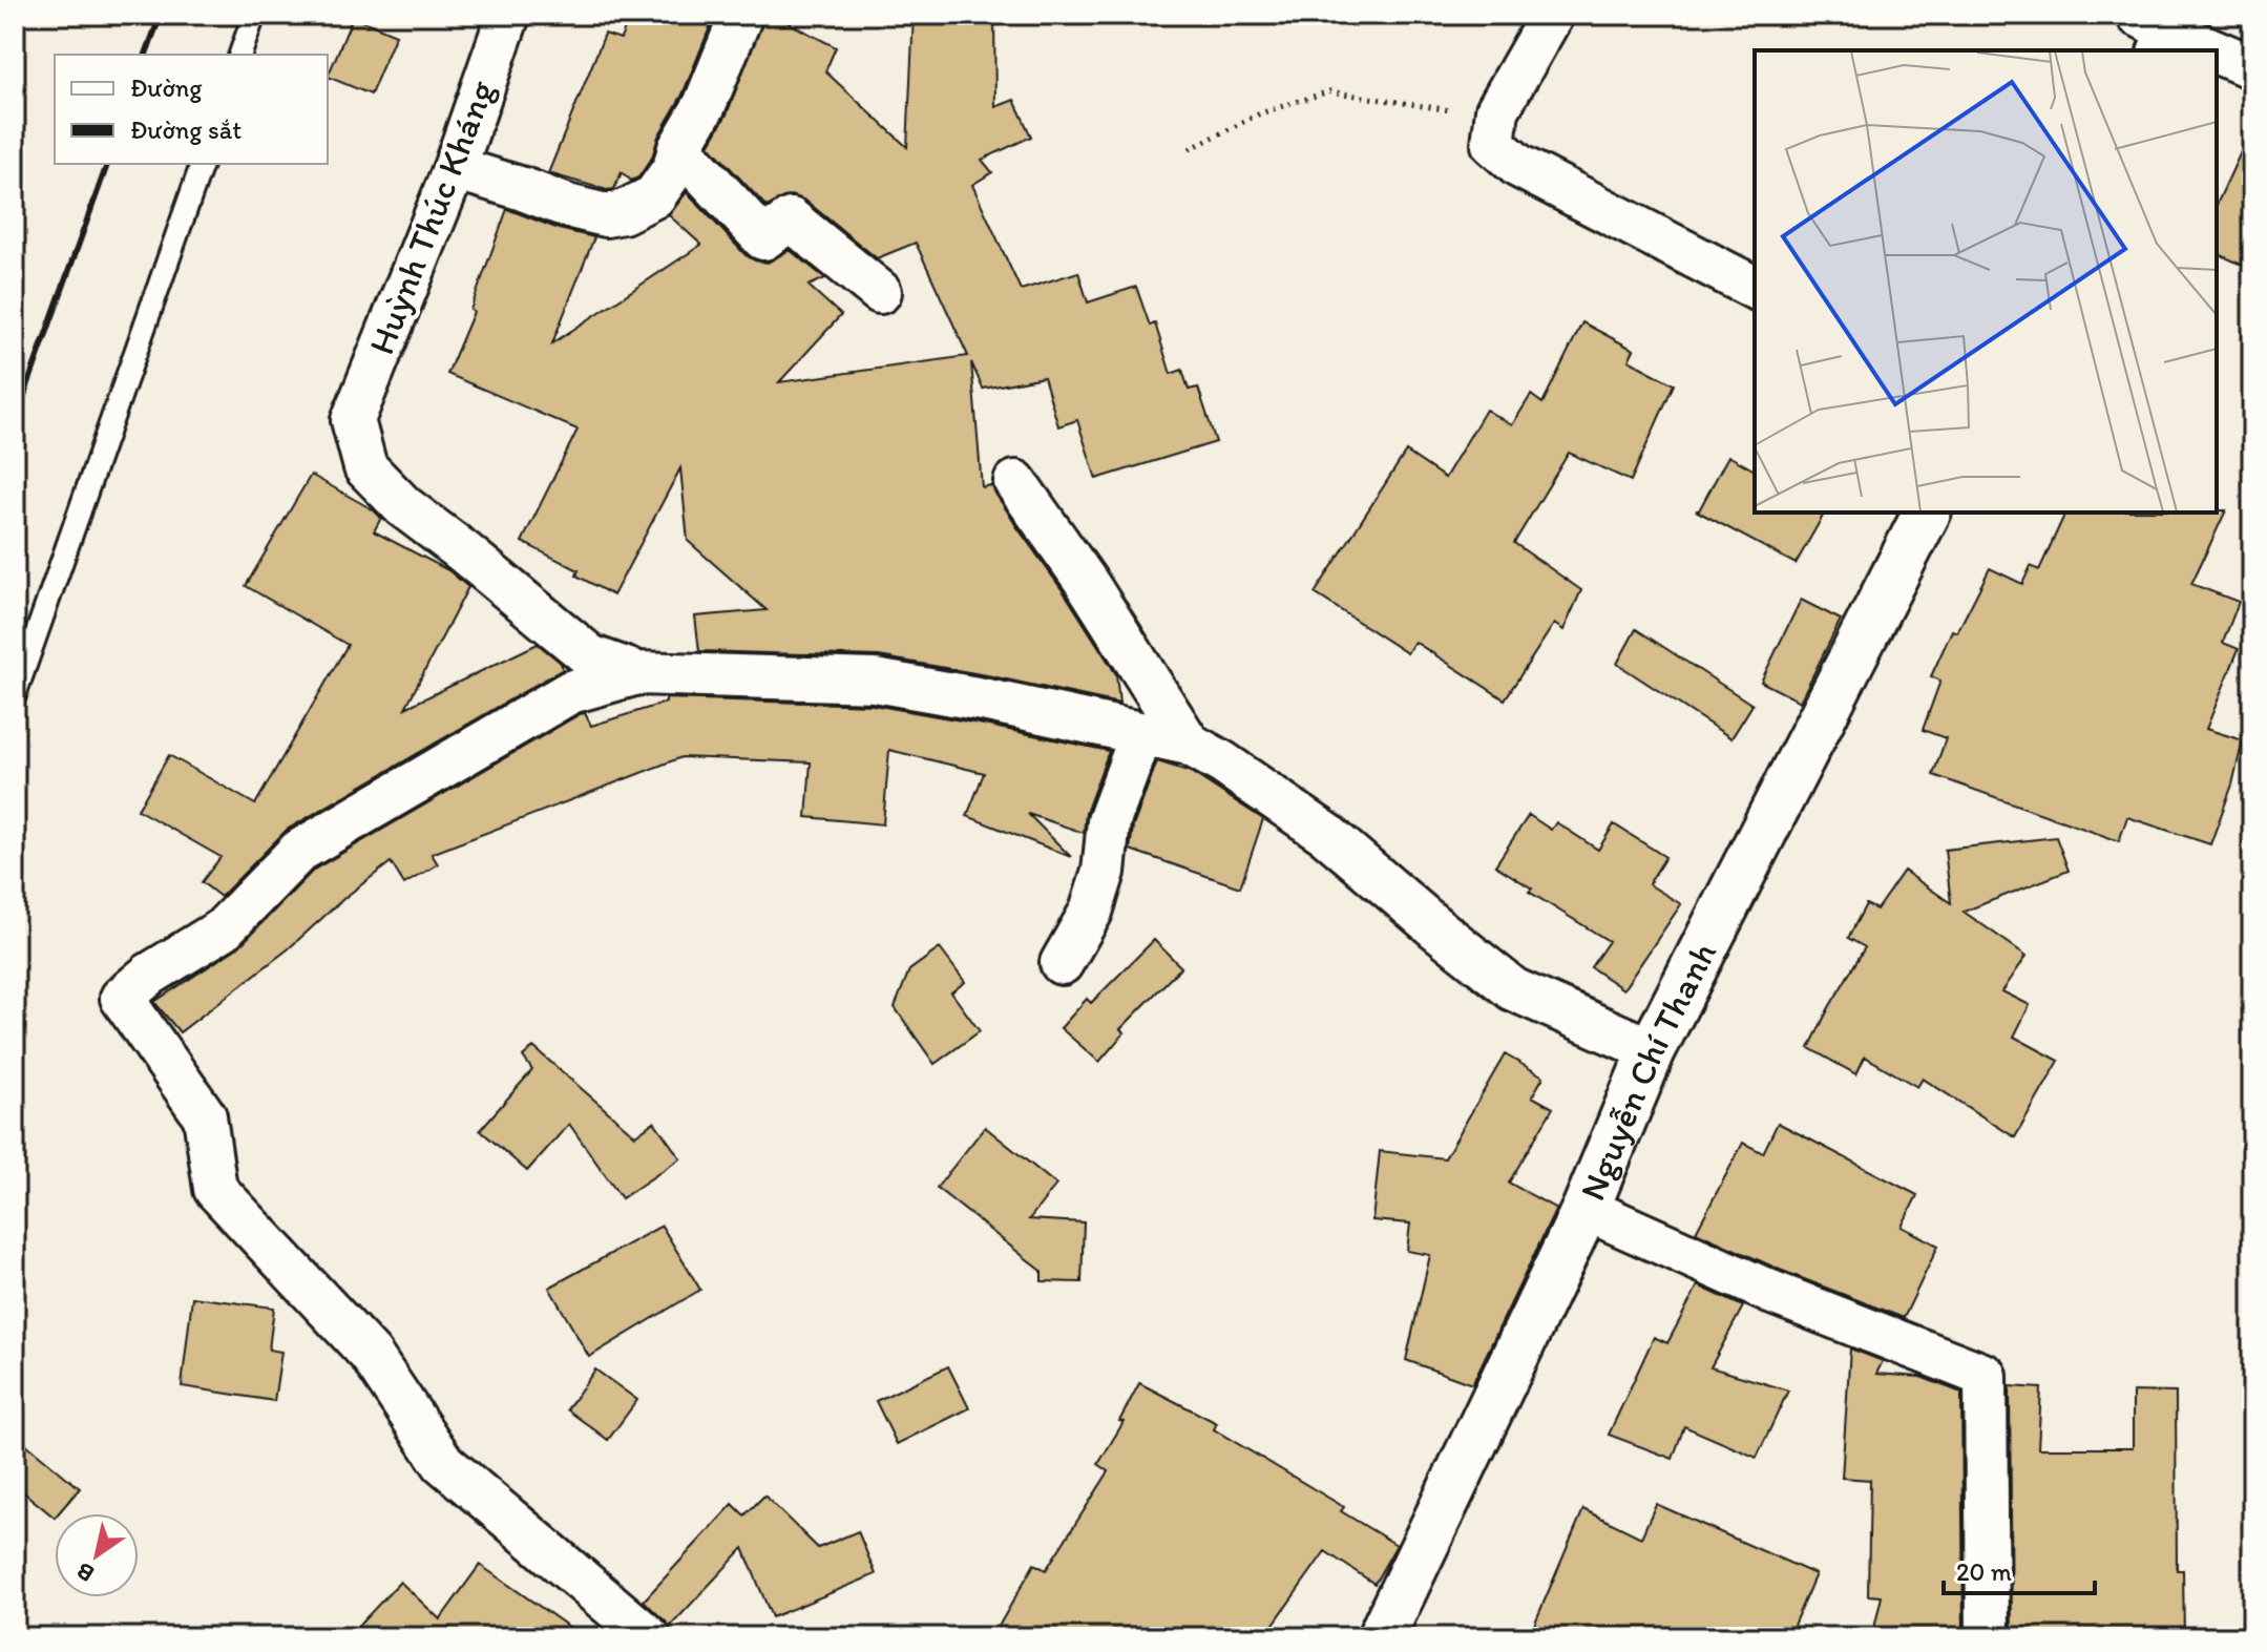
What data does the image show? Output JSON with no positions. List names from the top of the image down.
{
  "streets": {
    "main road": ["Nguyễn Chí Thanh"],
    "street": ["Huỳnh Thúc Kháng"]
  },
  "legend": ["Đường", "Đường sắt"],
  "scale_bar": "20 m",
  "north": "bottom left"
}
